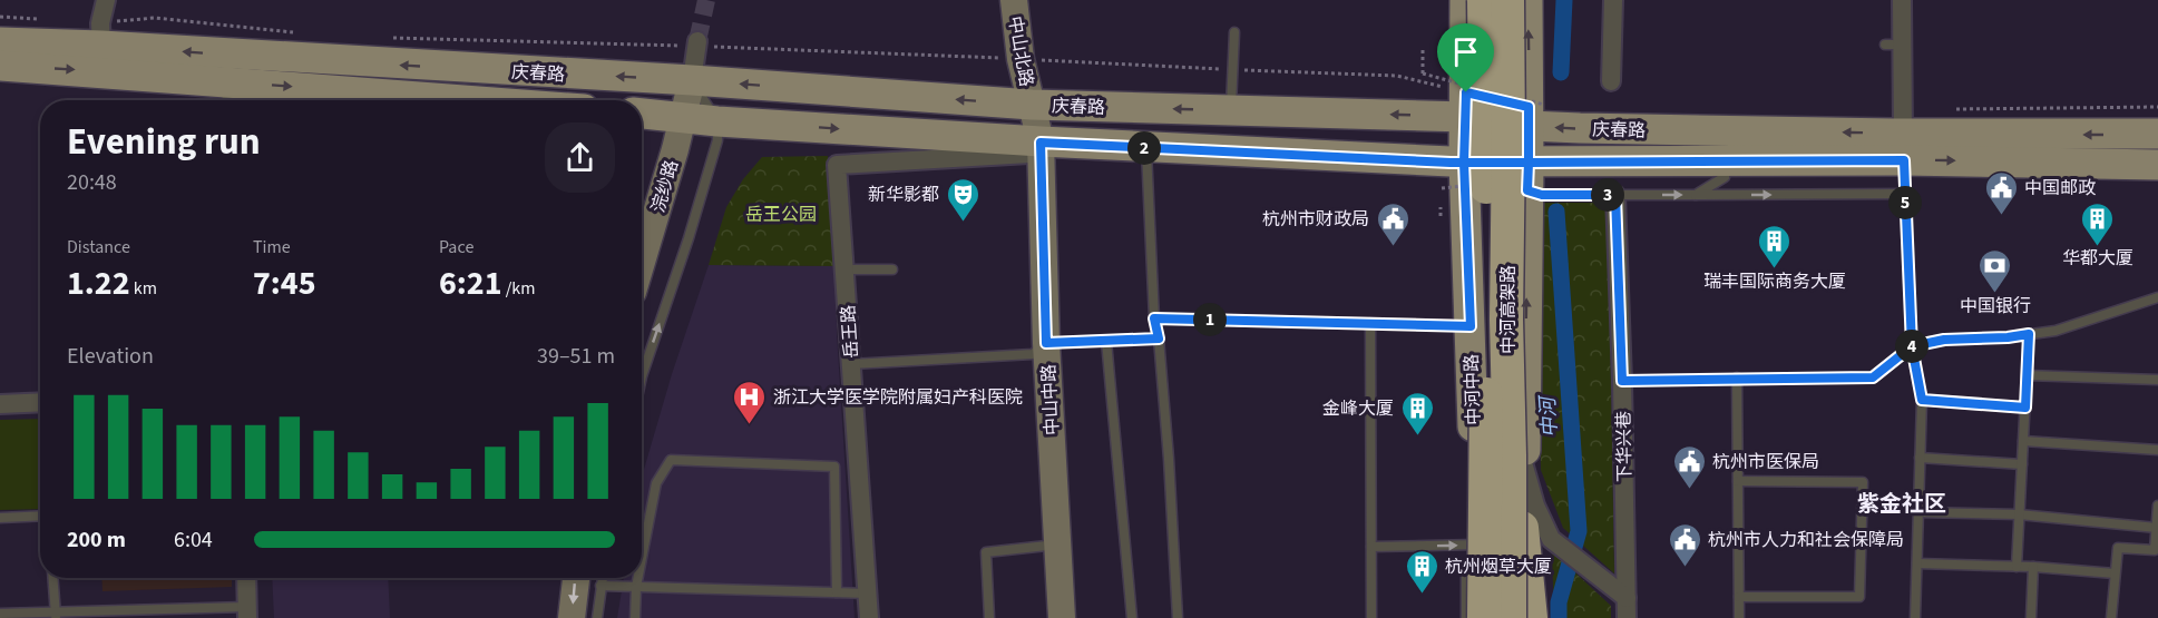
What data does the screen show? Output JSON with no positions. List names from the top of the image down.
{
  "streets": {
    "highway": ["中河高架路"],
    "main road": [
      "中山北路",
      "庆春路",
      "浣纱路",
      "中河中路",
      "中山中路"
    ],
    "street": ["岳王路", "下华兴巷"]
  },
  "crossings": [
    ["中山北路", "庆春路"],
    ["中山北路", "岳王路"],
    ["中山北路", "中山中路"],
    ["庆春路", "浣纱路"],
    ["庆春路", "岳王路"],
    ["庆春路", "中河中路"],
    ["庆春路", "中山中路"],
    ["岳王路", "中山中路"]
  ],
  "districts": ["紫金社区"],
  "water": ["中河"],
  "parks": ["岳王公园"],
  "places": {
    "public building": [
      "中国邮政",
      "杭州市财政局",
      "杭州市医保局",
      "杭州市人力和社会保障局"
    ],
    "theatre": ["新华影都"],
    "building": [
      "华都大厦",
      "瑞丰国际商务大厦",
      "金峰大厦",
      "杭州烟草大厦"
    ],
    "bank": ["中国银行"],
    "hospital": ["浙江大学医学院附属妇产科医院"]
  },
  "page": {
    "heading": ["Evening run", "20:48"],
    "pins": [
      "2",
      "3",
      "5",
      "1",
      "4"
    ],
    "stats": [
      ["Distance", "1.22 km"],
      ["Time", "7:45"],
      ["Pace", "6:21 /km"]
    ],
    "chart": ["Elevation", "39–51 m"],
    "list": [
      {
        "name": "200 m",
        "note": "6:04"
      }
    ]
  }
}
